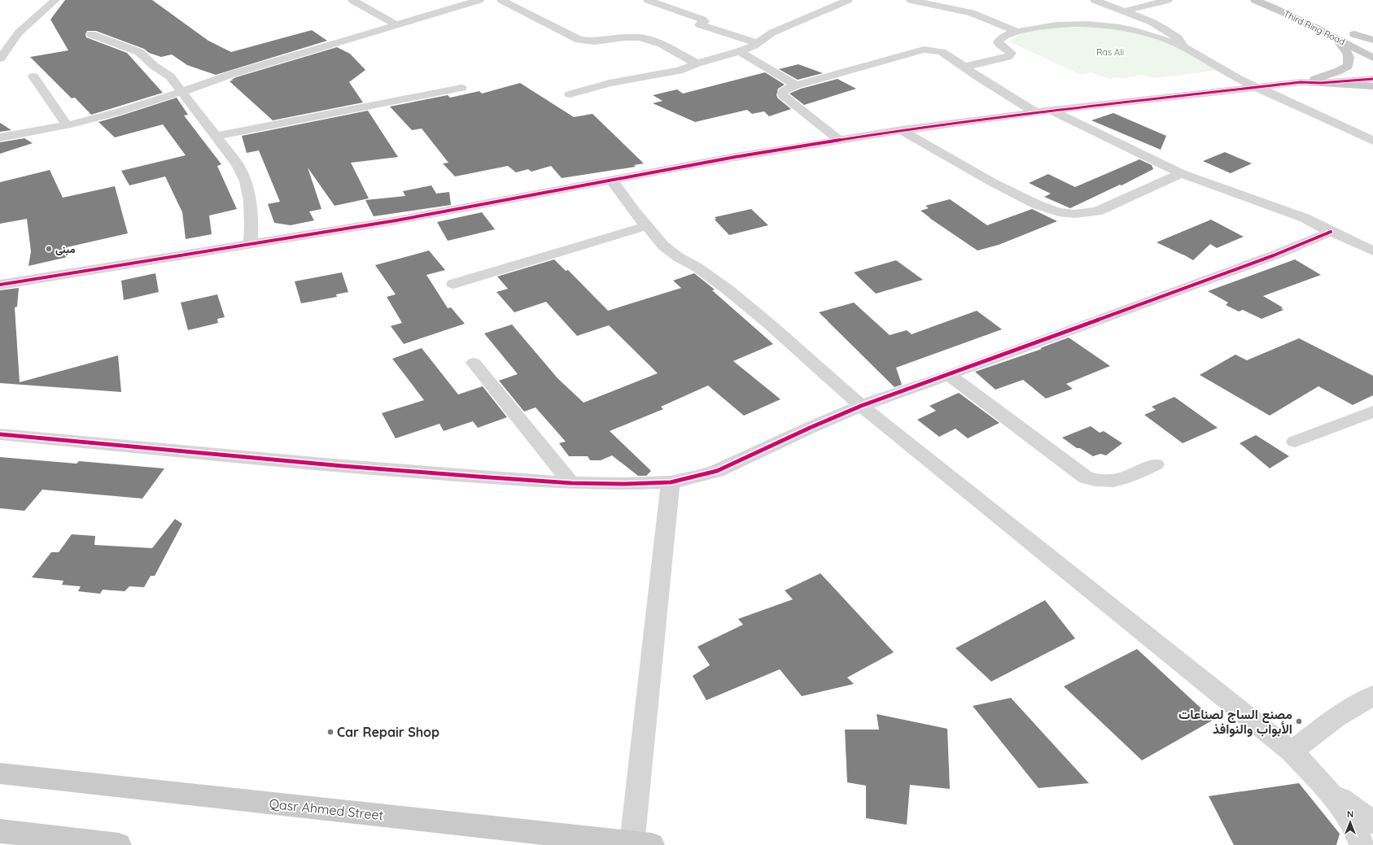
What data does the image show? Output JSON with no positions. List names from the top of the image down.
{
  "streets": {
    "main road": ["Third Ring Road", "Qasr Ahmed Street"]
  },
  "parks": ["Ras Ali"],
  "places": ["مبنى", "مصنع الساج لصناعات الأبواب والنوافذ", "Car Repair Shop"],
  "north": "top"
}
